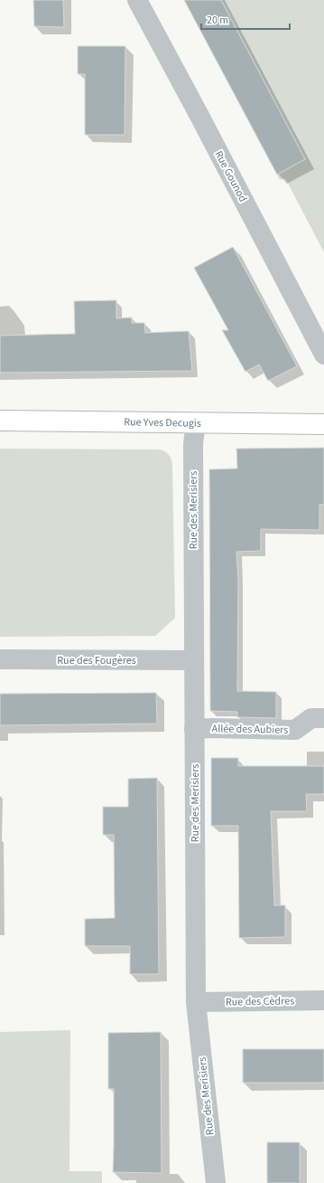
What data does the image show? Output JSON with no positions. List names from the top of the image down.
{
  "streets": {
    "street": [
      "Rue Gounod",
      "Rue Yves Decugis",
      "Rue des Merisiers",
      "Rue des Fougères",
      "Allée des Aubiers",
      "Rue des Cèdres"
    ]
  },
  "crossings": [
    ["Rue Yves Decugis", "Rue des Merisiers"],
    ["Rue des Merisiers", "Rue des Fougères"],
    ["Rue des Merisiers", "Allée des Aubiers"],
    ["Rue des Merisiers", "Rue des Cèdres"]
  ],
  "scale_bar": "20 m"
}
